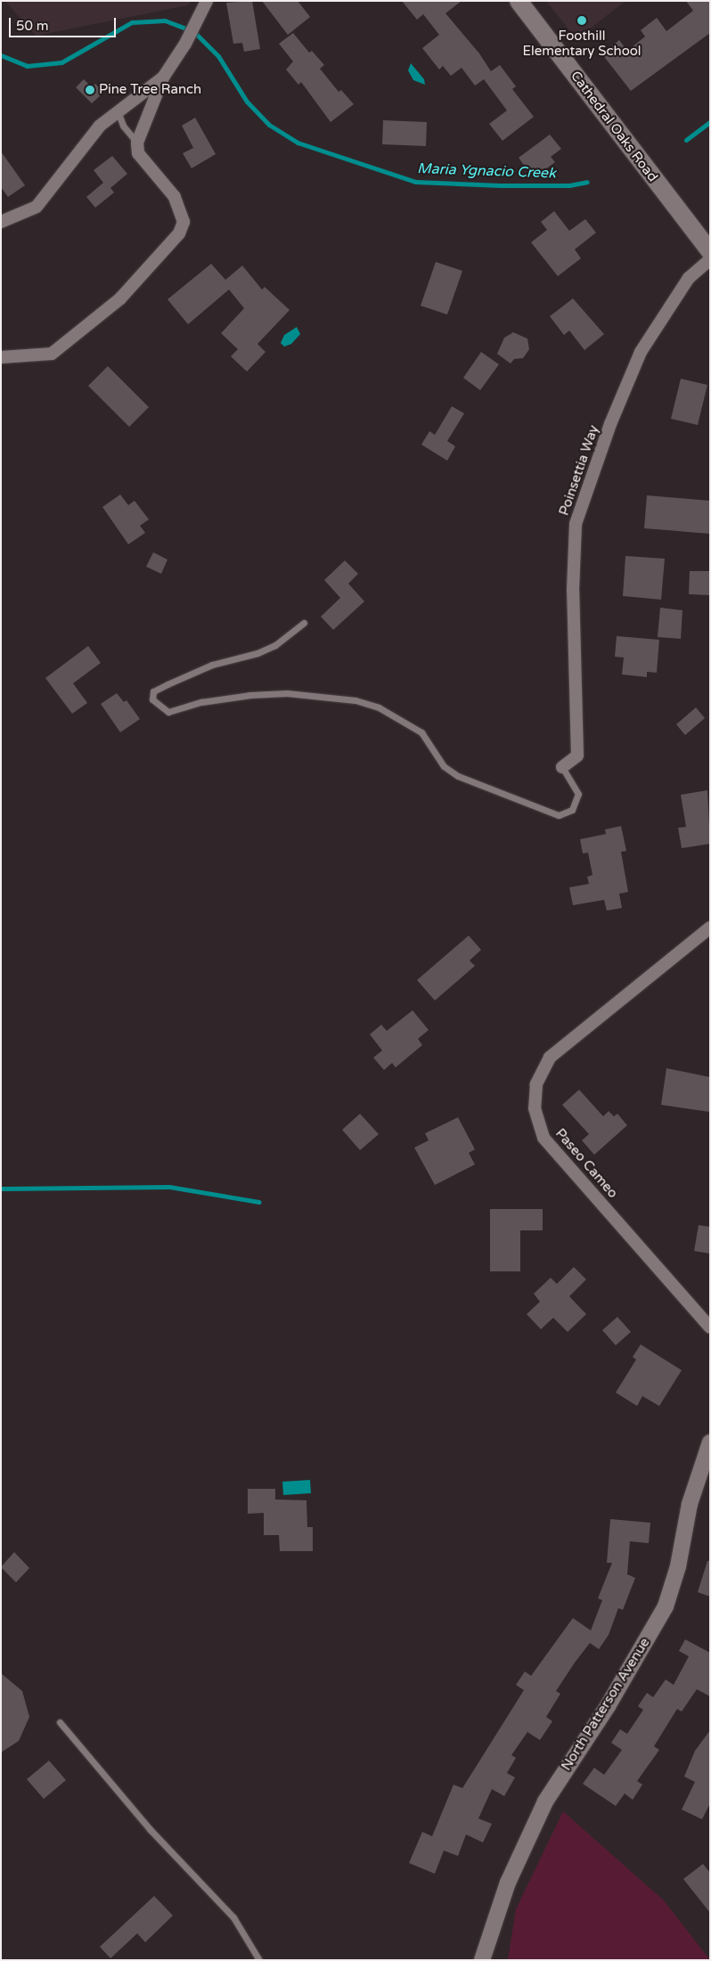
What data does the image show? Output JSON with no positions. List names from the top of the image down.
{
  "streets": {
    "main road": ["Cathedral Oaks Road"],
    "street": ["Poinsettia Way", "Paseo Cameo", "North Patterson Avenue"]
  },
  "water": ["Maria Ygnacio Creek"],
  "places": ["Foothill Elementary School", "Pine Tree Ranch"],
  "scale_bar": "50 m"
}
